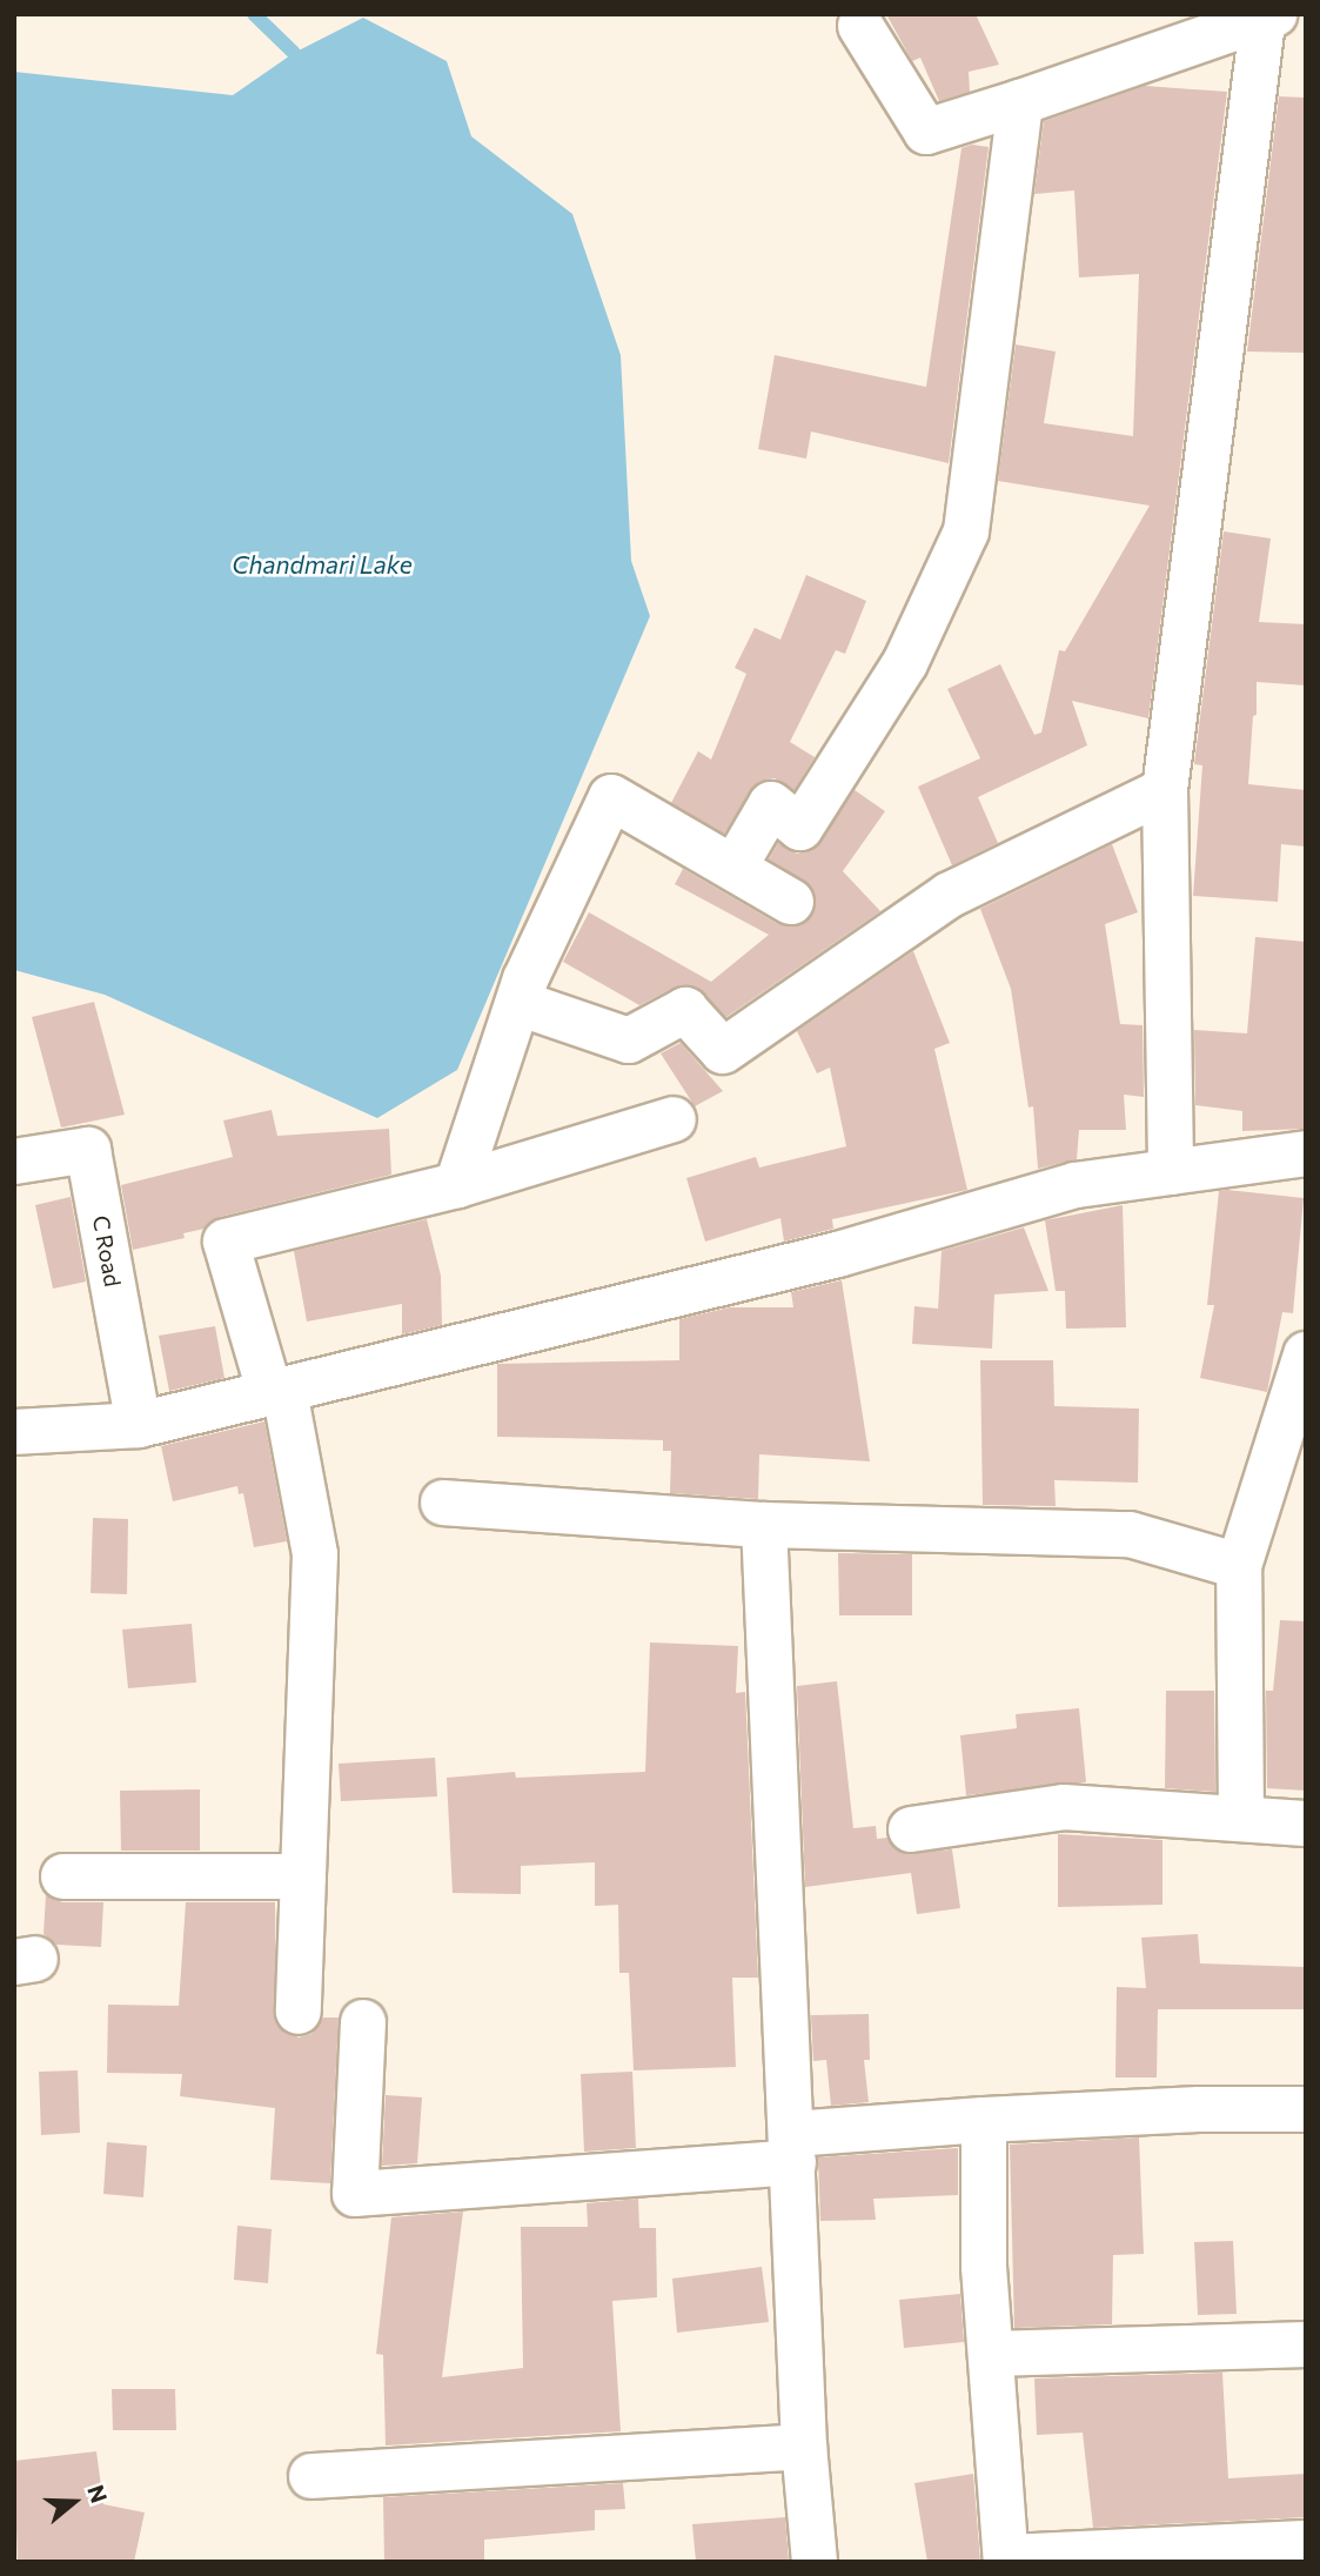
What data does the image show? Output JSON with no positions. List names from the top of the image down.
{
  "streets": {
    "street": ["C Road"]
  },
  "water": ["Chandmari Lake"],
  "north": "right"
}
